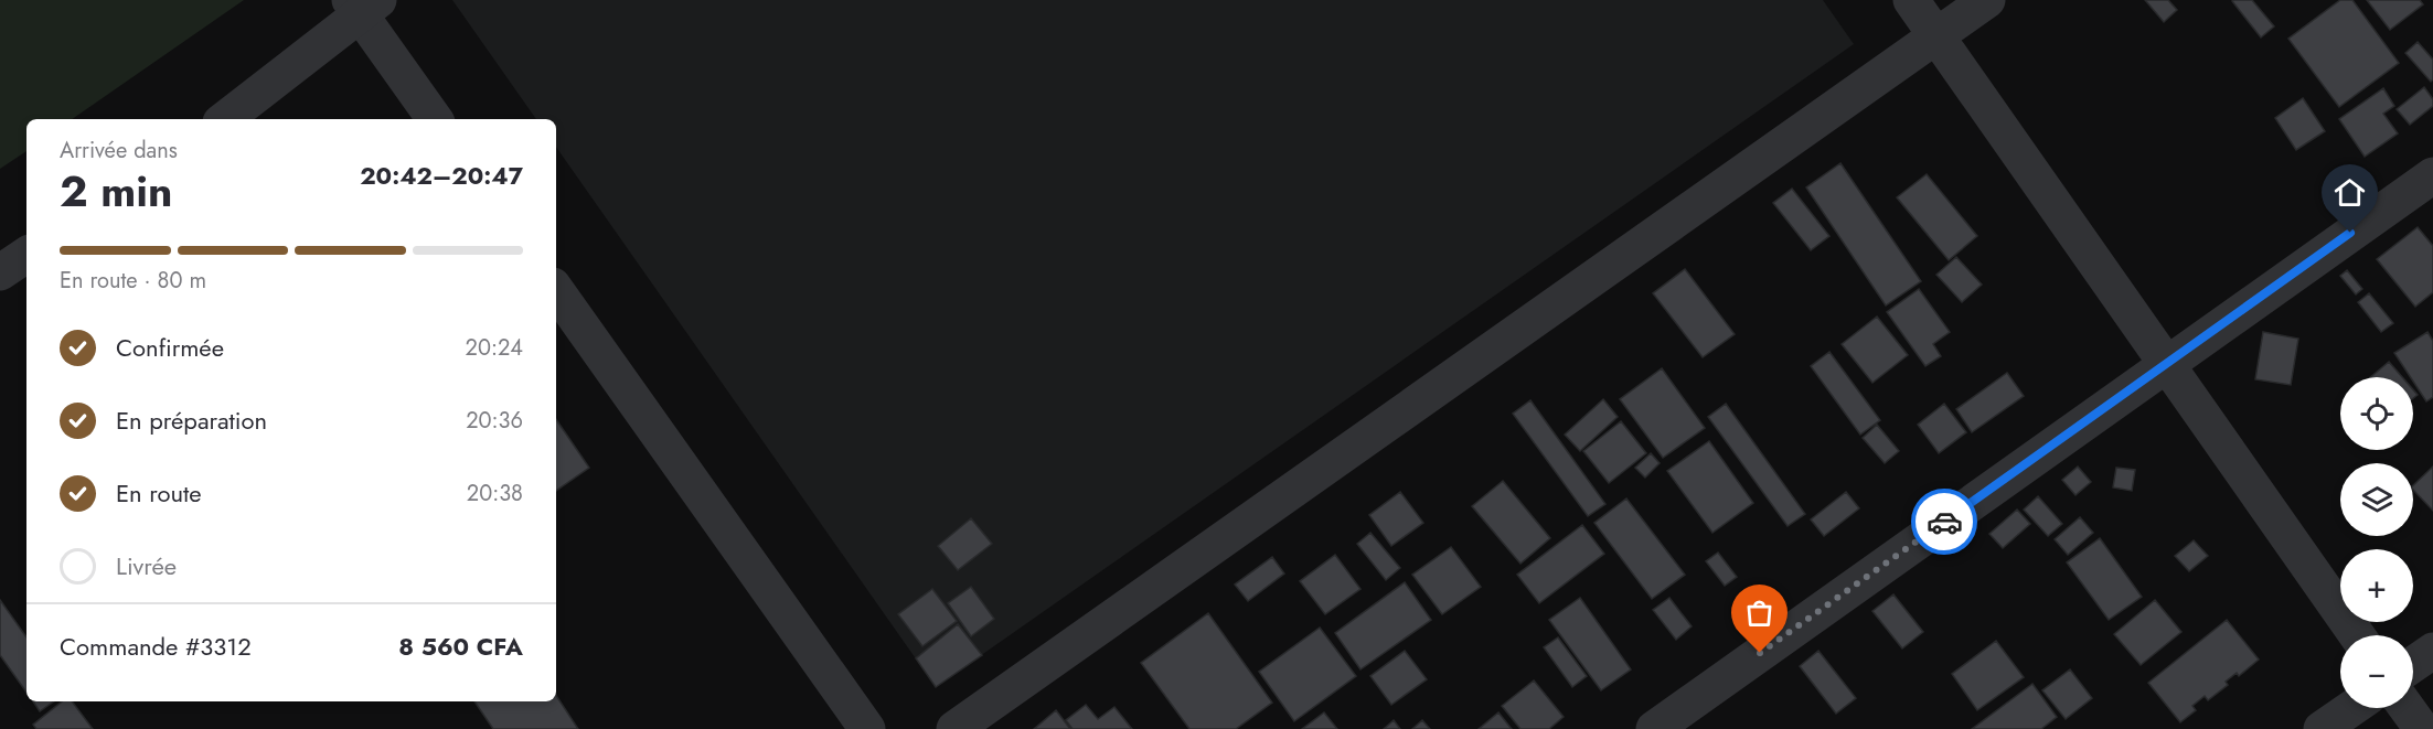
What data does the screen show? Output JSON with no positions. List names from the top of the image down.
{
  "page": {
    "heading": ["2 min", "Arrivée dans", "20:42–20:47"],
    "panel": ["Commande #3312", "8 560 CFA"],
    "bar": "En route · 80 m",
    "list": [
      ["Confirmée", "20:24"],
      ["En préparation", "20:36"],
      ["En route", "20:38"],
      "Livrée"
    ],
    "map_buttons": ["+", "−"]
  }
}
